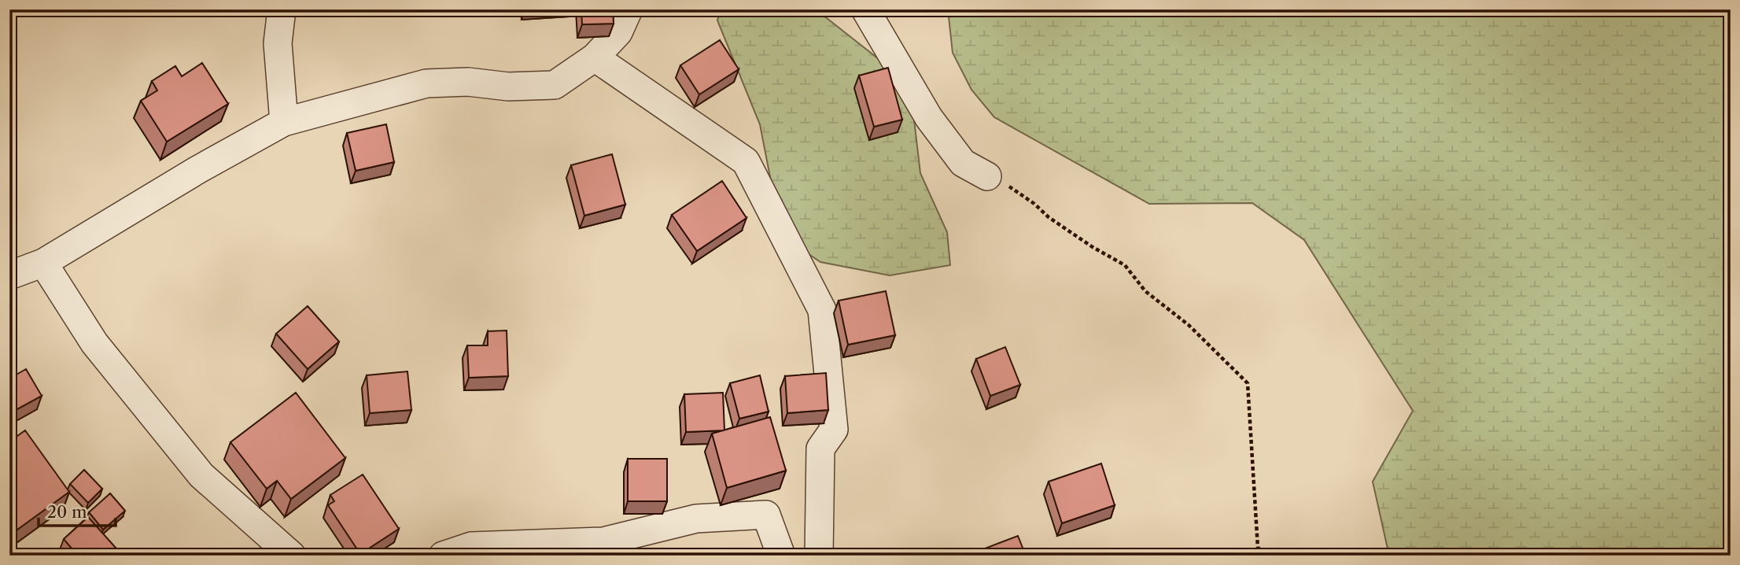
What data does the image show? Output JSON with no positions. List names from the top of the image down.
{
  "scale_bar": "20 m"
}
